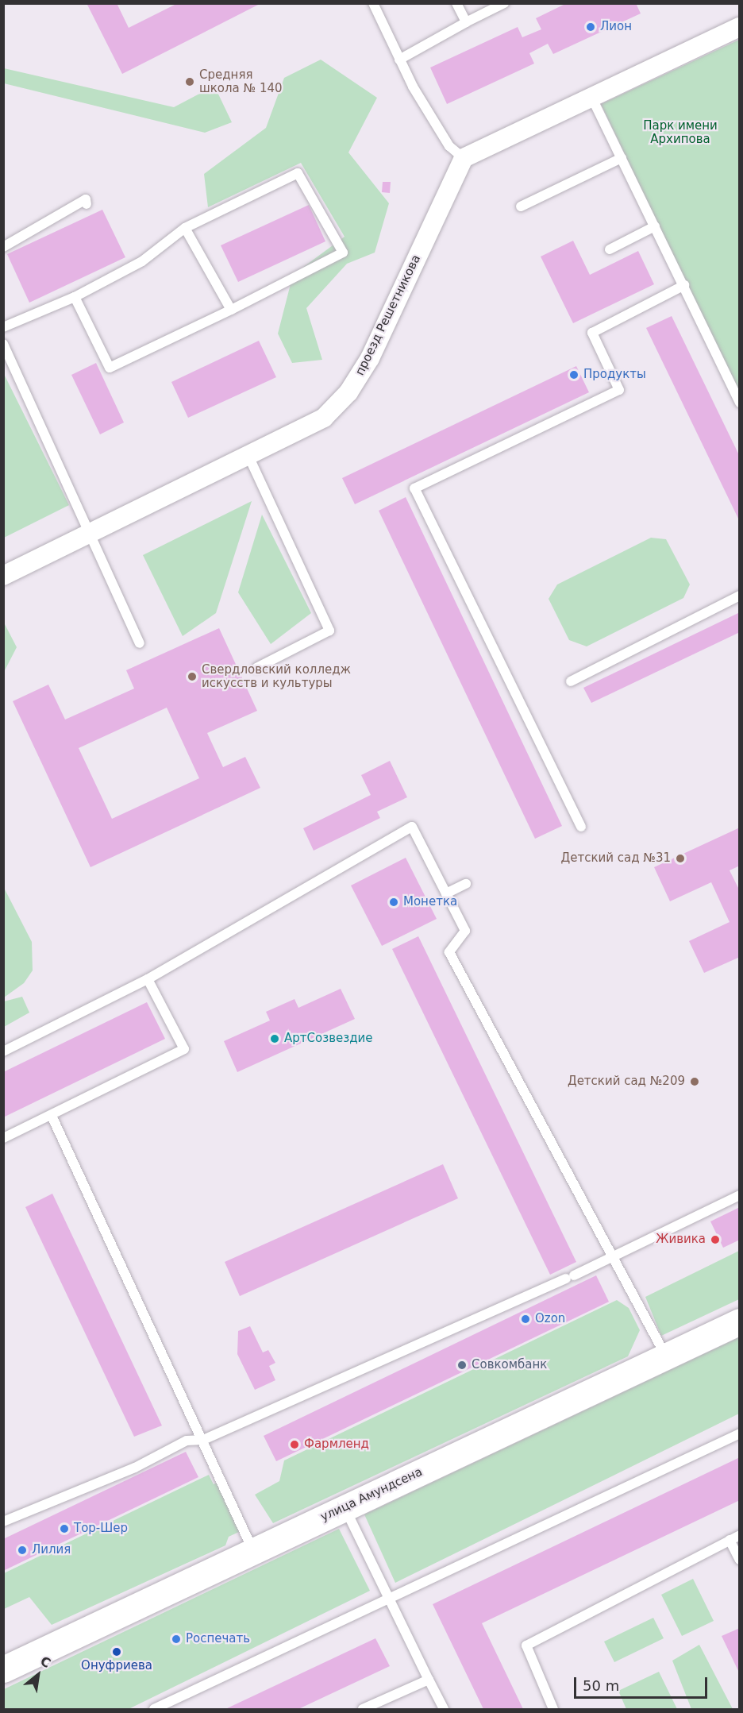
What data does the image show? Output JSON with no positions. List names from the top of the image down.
{
  "streets": {
    "main road": ["улица Амундсена"],
    "street": ["проезд Решетникова"]
  },
  "parks": ["Парк имени Архипова"],
  "places": [
    "Лион",
    "Средняя школа № 140",
    "Продукты",
    "Свердловский колледж искусств и культуры",
    "Детский сад №31",
    "Монетка",
    "АртСозвездие",
    "Детский сад №209",
    "Живика",
    "Ozon",
    "Совкомбанк",
    "Фармленд",
    "Тор-Шер",
    "Лилия",
    "Роспечать",
    "Онуфриева"
  ],
  "scale_bar": "50 m",
  "north": "top right"
}
